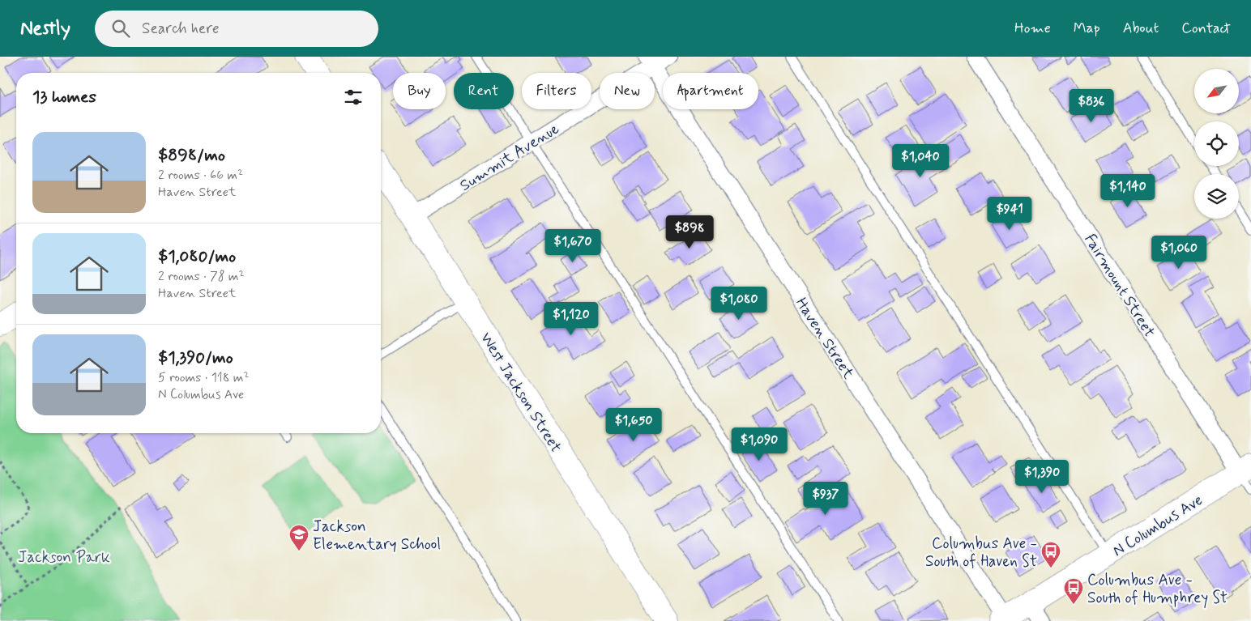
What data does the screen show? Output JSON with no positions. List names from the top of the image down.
{
  "streets": {
    "street": [
      "Summit Avenue",
      "Fairmount Street",
      "Haven Street",
      "West Jackson Street",
      "N Columbus Ave"
    ]
  },
  "crossings": [
    ["Summit Avenue", "Haven Street"],
    ["Summit Avenue", "West Jackson Street"],
    ["Fairmount Street", "N Columbus Ave"],
    ["Haven Street", "N Columbus Ave"]
  ],
  "parks": ["Jackson Park"],
  "places": {
    "school or university": ["Jackson Elementary School"],
    "bus stop": ["Columbus Ave - South of Haven St", "Columbus Ave - South of Humphrey St"]
  },
  "north": "bottom left",
  "page": {
    "header": "Nestly",
    "search": "Search here",
    "nav": [
      "Home",
      "Map",
      "About",
      "Contact"
    ],
    "chip": [
      "Buy",
      "Rent",
      "Filters",
      "New",
      "Apartment"
    ],
    "heading": "13 homes",
    "price": [
      "$836",
      "$1,040",
      "$1,140",
      "$941",
      "$898",
      "$1,670",
      "$1,060",
      "$1,080",
      "$1,120",
      "$1,650",
      "$1,090",
      "$1,390",
      "$937"
    ],
    "list": [
      {
        "name": "$898/mo",
        "note": "2 rooms · 66 m² · Haven Street"
      },
      {
        "name": "$1,080/mo",
        "note": "2 rooms · 78 m² · Haven Street"
      },
      {
        "name": "$1,390/mo",
        "note": "5 rooms · 118 m² · N Columbus Ave"
      }
    ]
  }
}
